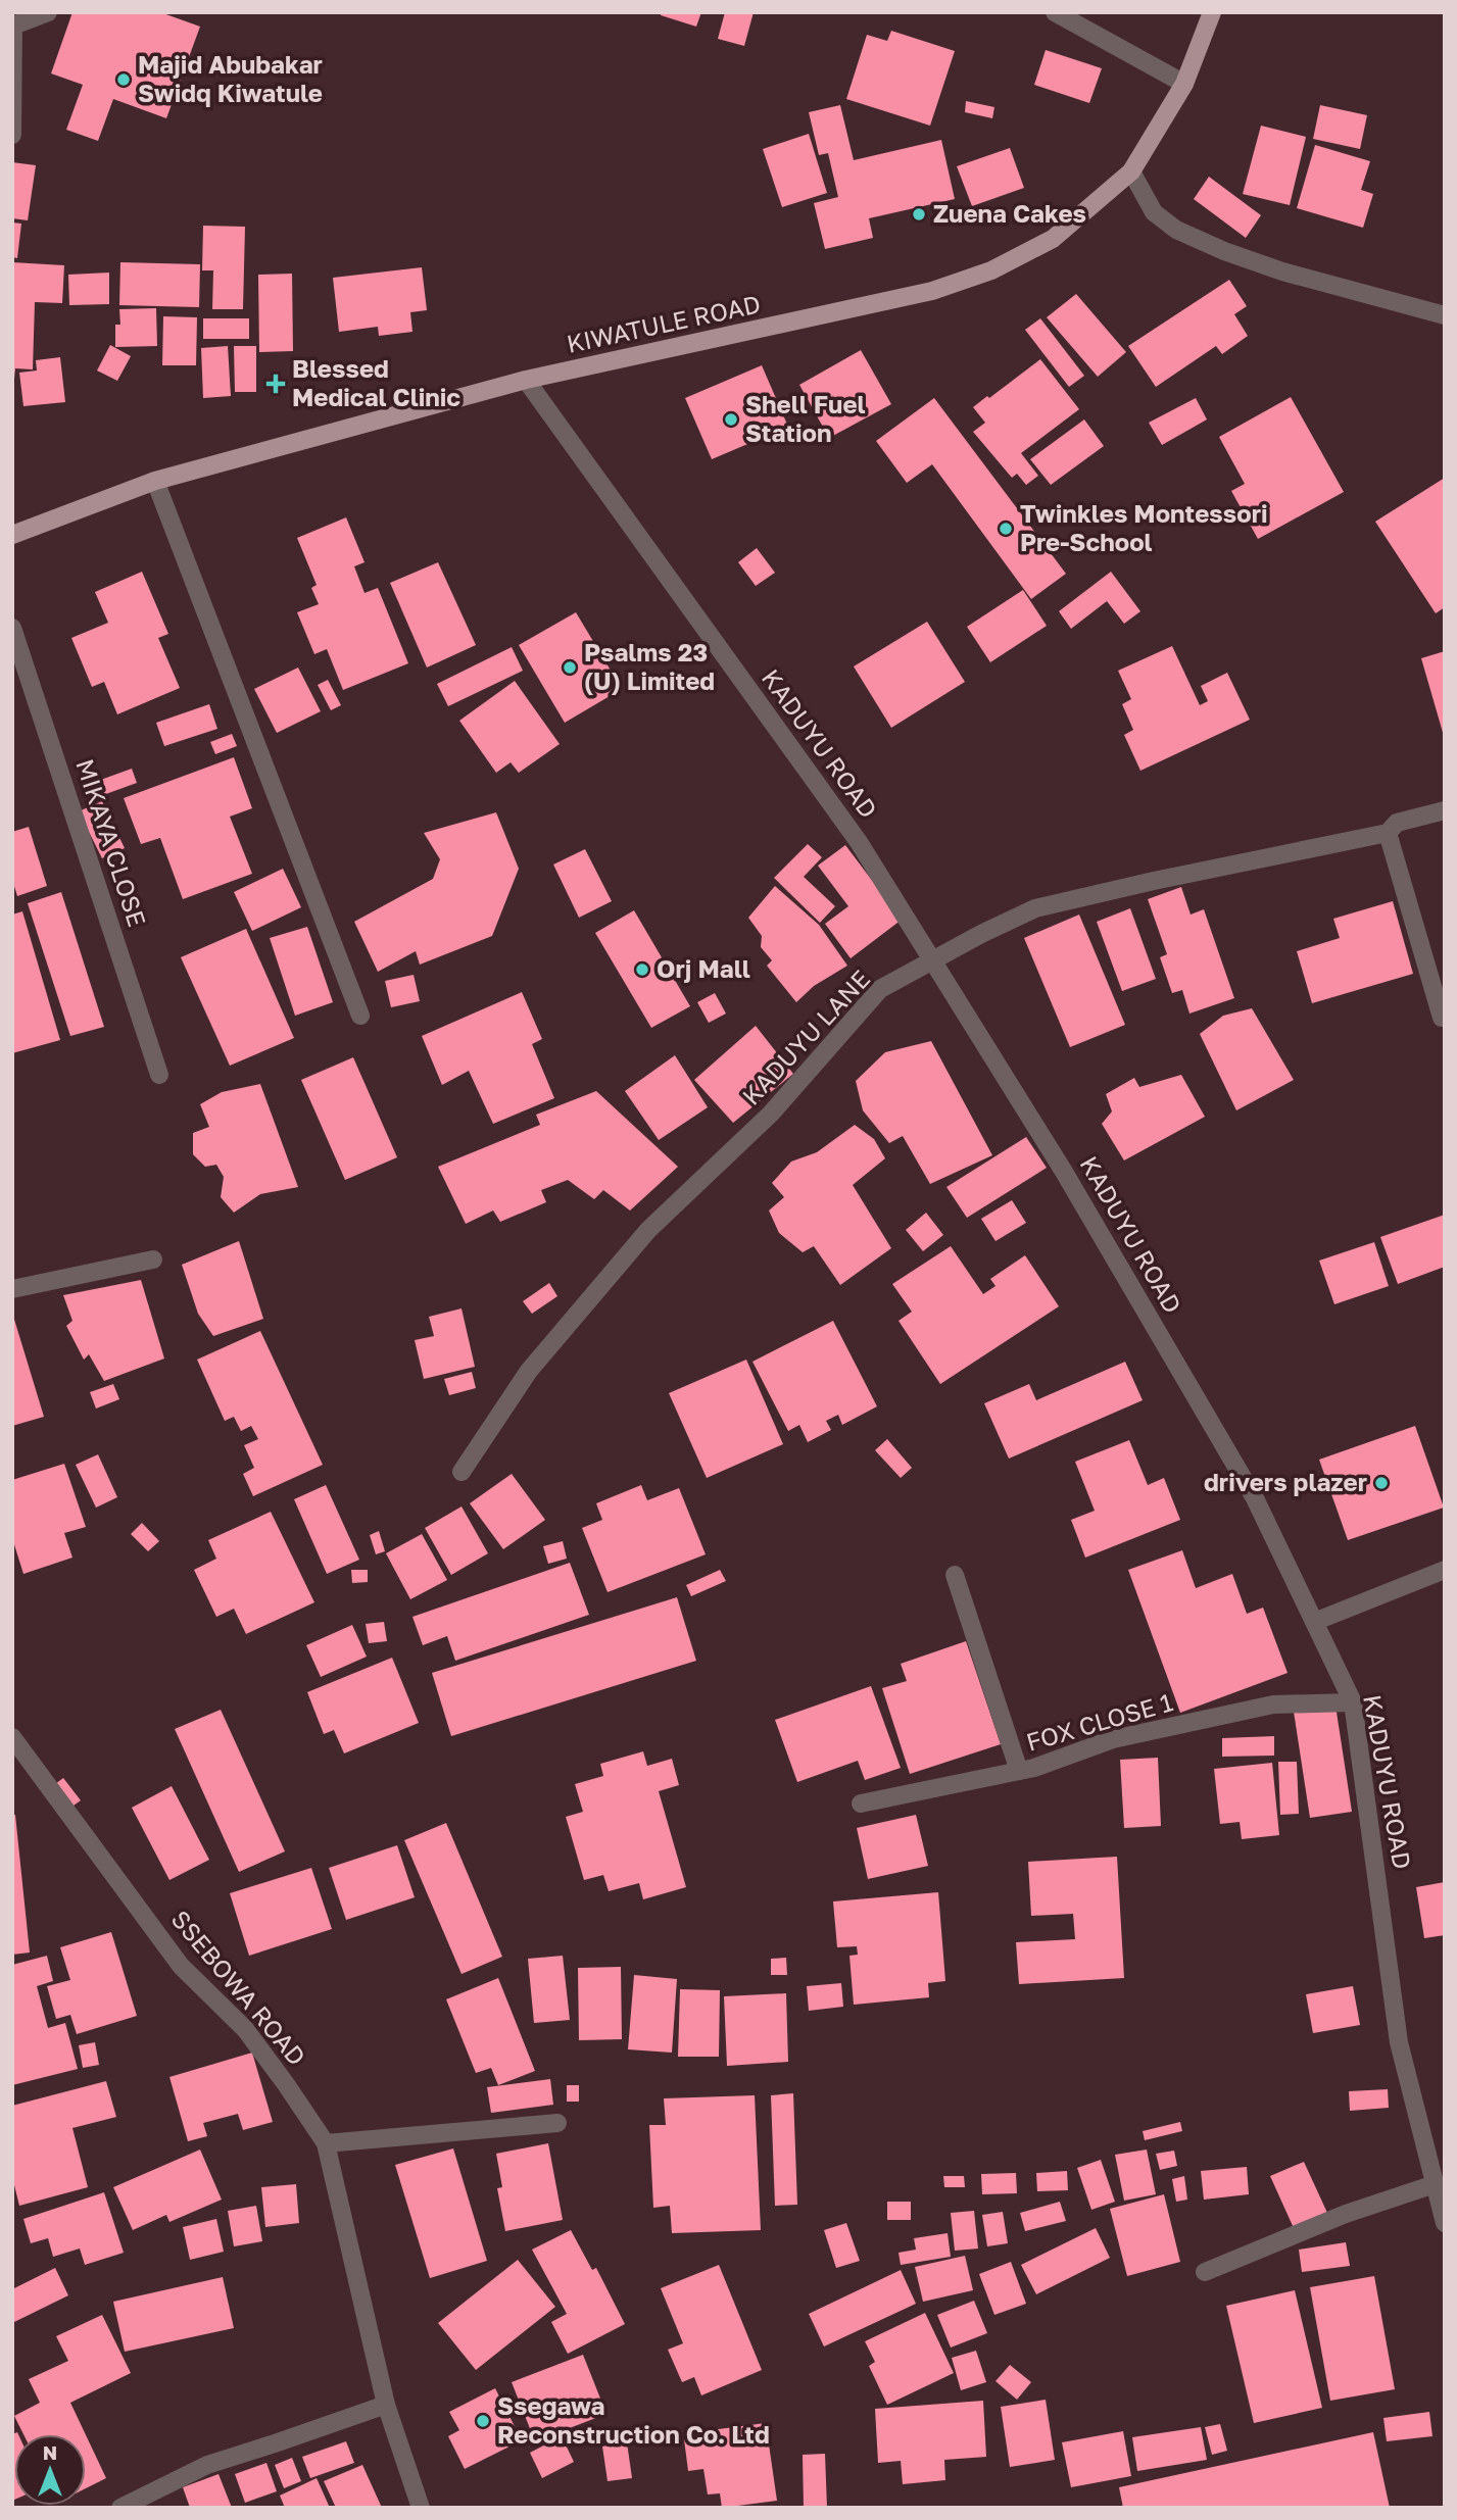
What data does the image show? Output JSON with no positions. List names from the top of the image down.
{
  "streets": {
    "main road": ["KIWATULE ROAD"],
    "street": [
      "KADUYU ROAD",
      "MIKAYA CLOSE",
      "KADUYU LANE",
      "FOX CLOSE 1",
      "SSEBOWA ROAD"
    ]
  },
  "crossings": [
    ["KIWATULE ROAD", "KADUYU ROAD"],
    ["KADUYU ROAD", "KADUYU LANE"],
    ["KADUYU ROAD", "FOX CLOSE 1"]
  ],
  "places": {
    "other": [
      "Majid Abubakar Swidq Kiwatule",
      "Zuena Cakes",
      "Shell Fuel Station",
      "Twinkles Montessori Pre-School",
      "Psalms 23 (U) Limited",
      "Orj Mall",
      "drivers plazer",
      "Ssegawa Reconstruction Co. Ltd"
    ],
    "health": ["Blessed Medical Clinic"]
  },
  "north": "top"
}
